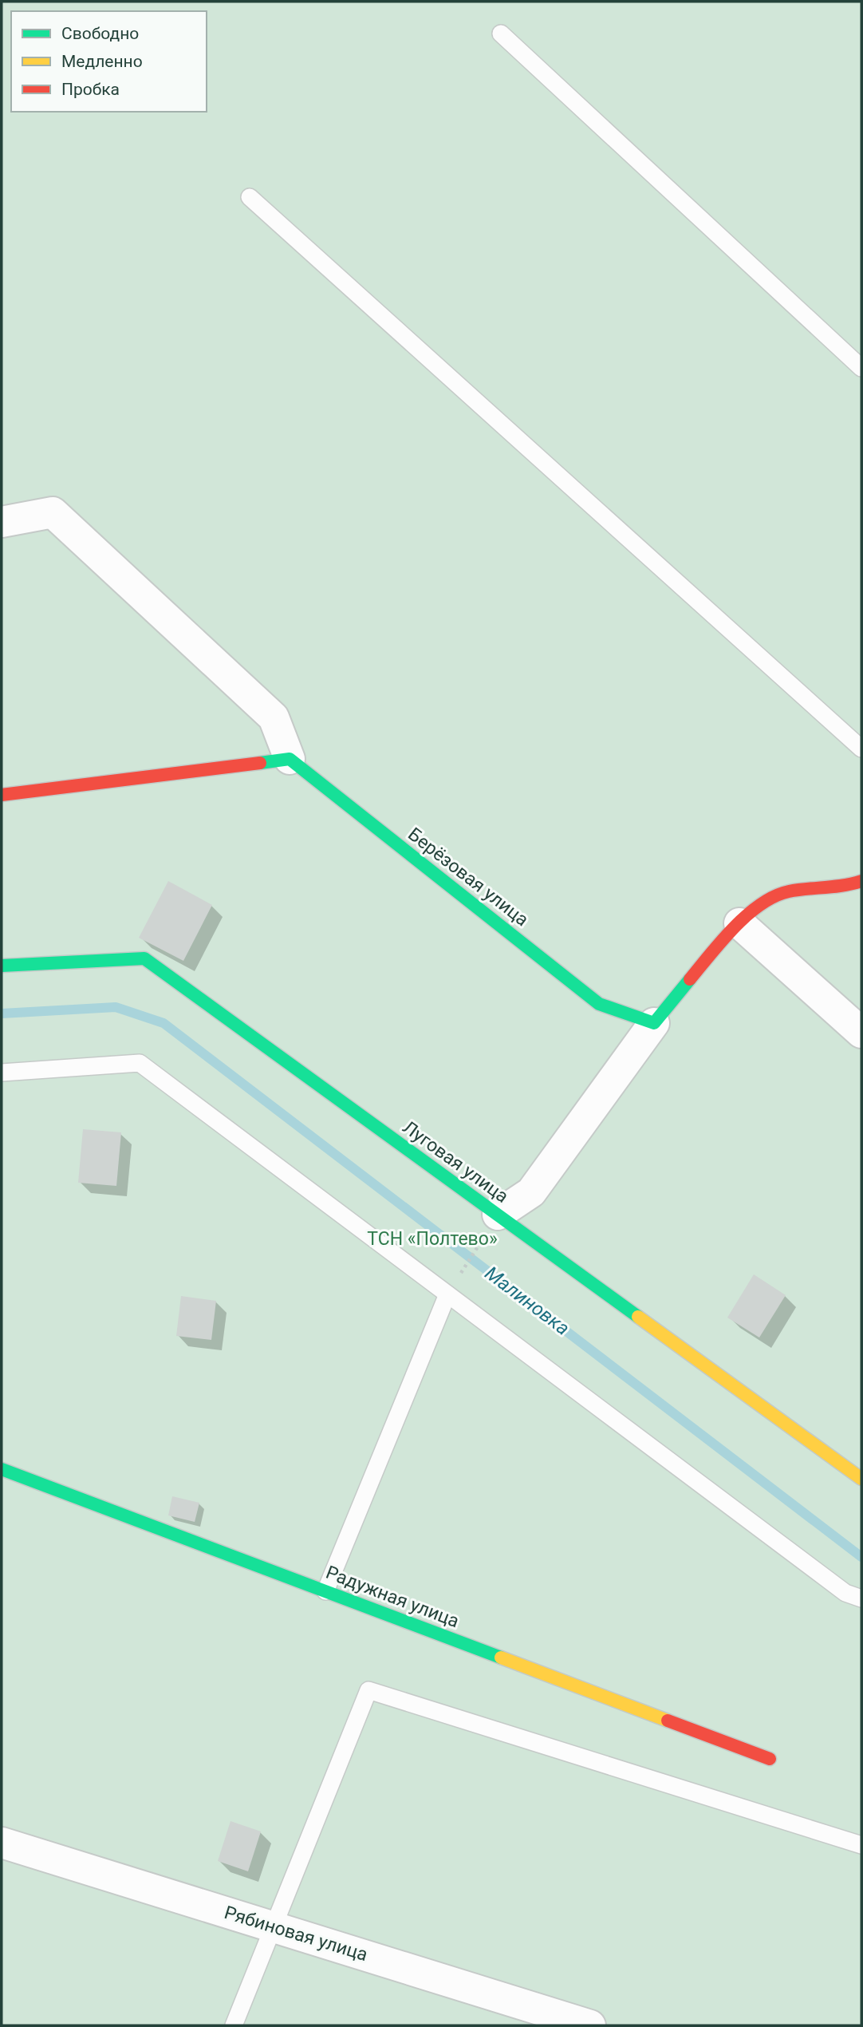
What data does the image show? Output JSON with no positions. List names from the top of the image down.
{
  "streets": {
    "street": [
      "Берёзовая улица",
      "Луговая улица",
      "Радужная улица",
      "Рябиновая улица"
    ]
  },
  "water": ["Малиновка"],
  "parks": ["ТСН «Полтево»"],
  "legend": ["Свободно", "Медленно", "Пробка"]
}
